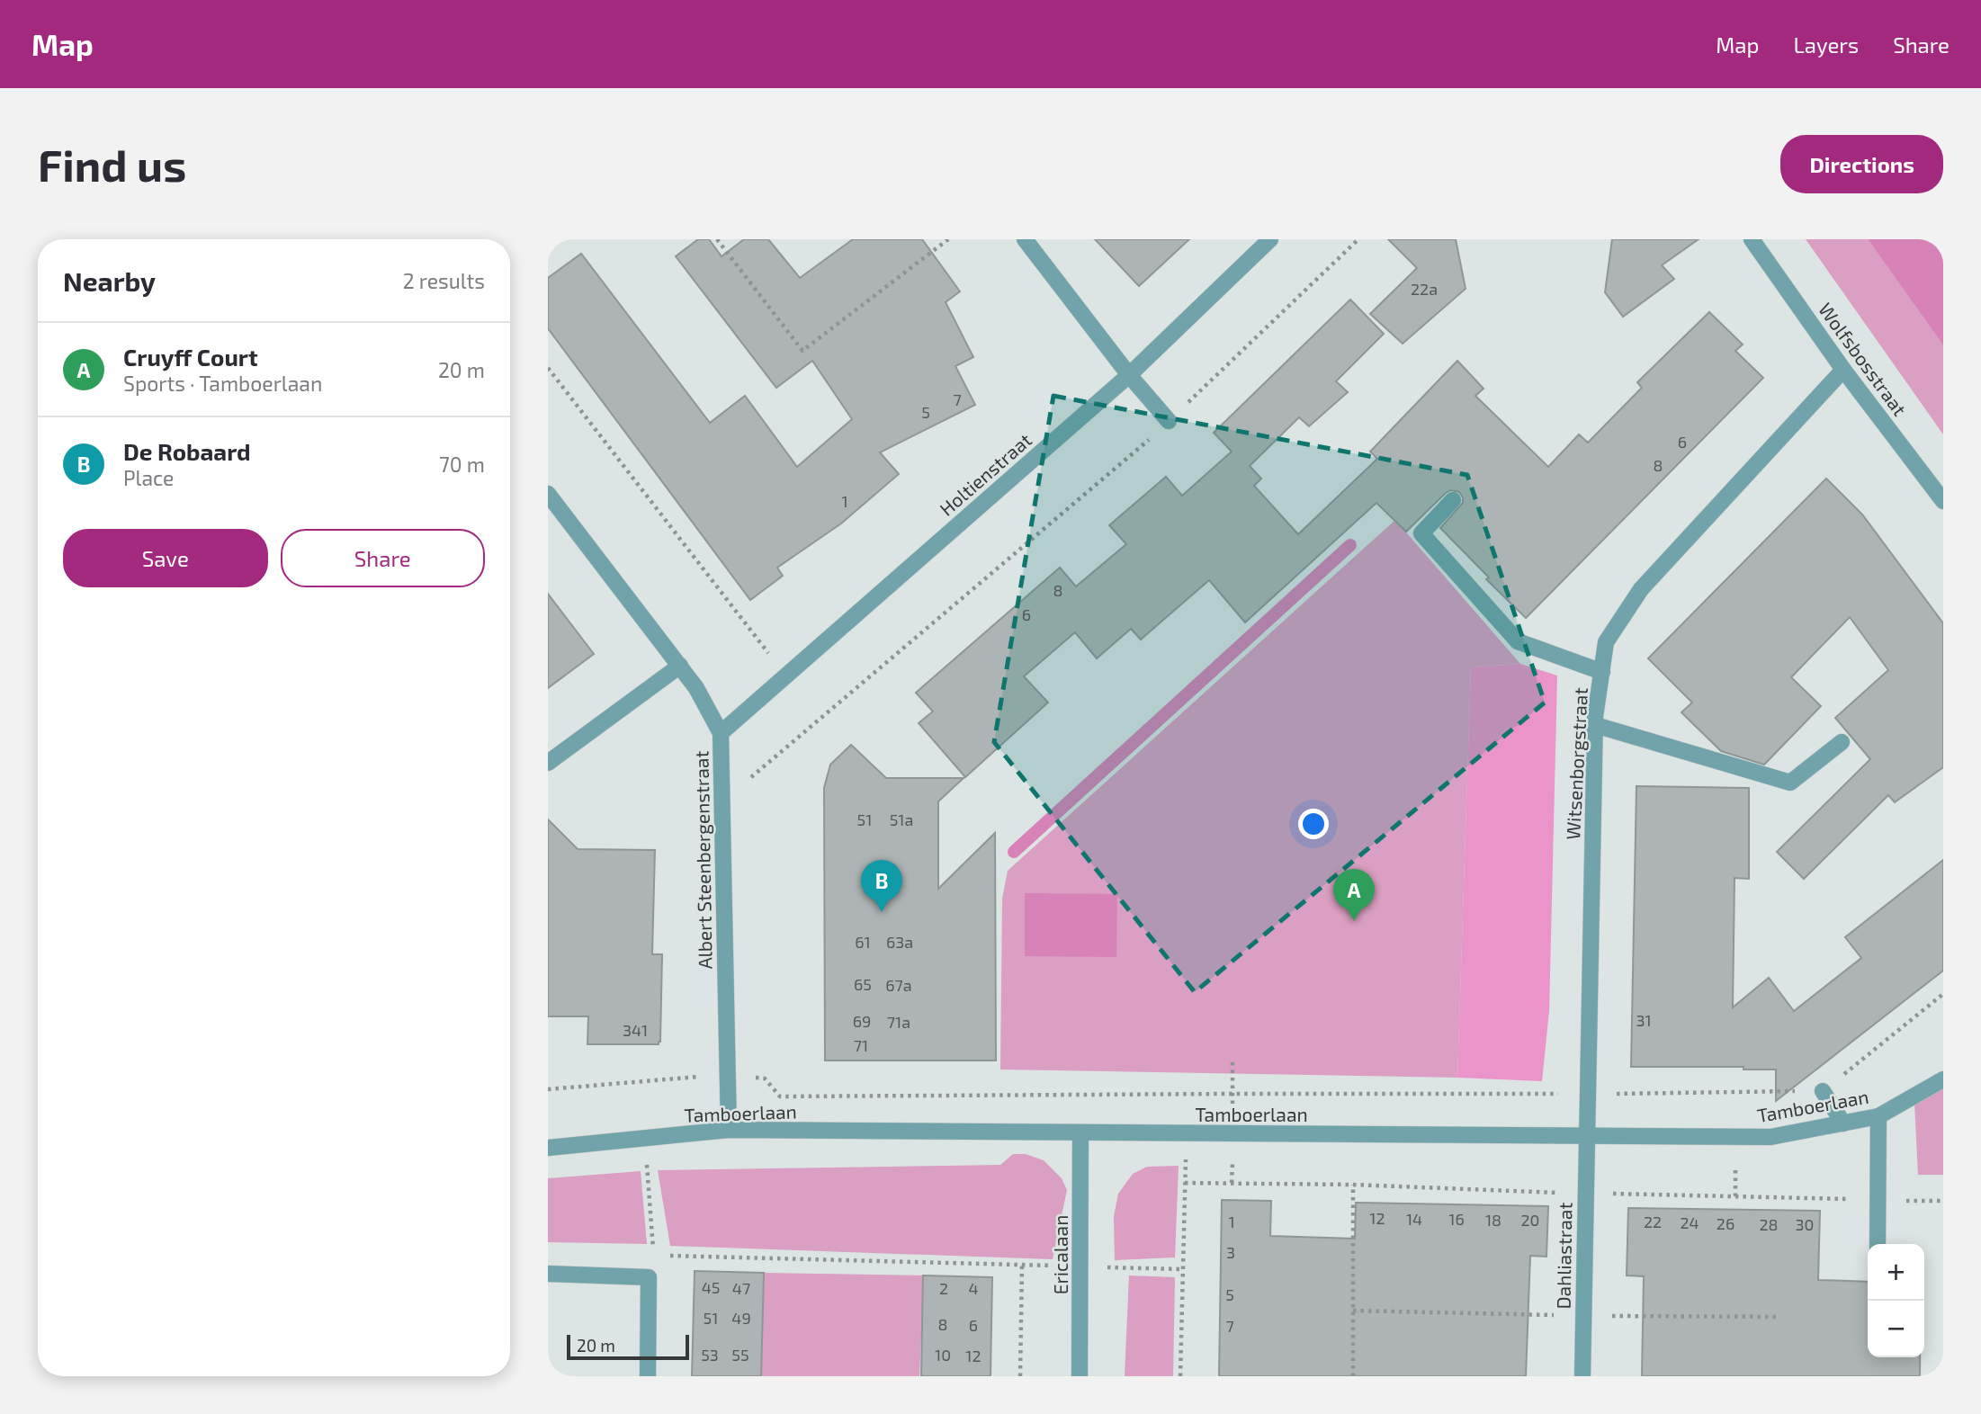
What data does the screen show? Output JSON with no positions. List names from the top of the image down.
{
  "streets": {
    "street": [
      "Wolfsbosstraat",
      "Holtienstraat",
      "Witsenborgstraat",
      "Albert Steenbergenstraat",
      "Tamboerlaan",
      "Ericalaan",
      "Dahliastraat"
    ]
  },
  "crossings": [
    ["Wolfsbosstraat", "Witsenborgstraat"],
    ["Holtienstraat", "Albert Steenbergenstraat"],
    ["Witsenborgstraat", "Tamboerlaan"],
    ["Witsenborgstraat", "Dahliastraat"],
    ["Albert Steenbergenstraat", "Tamboerlaan"],
    ["Tamboerlaan", "Ericalaan"],
    ["Tamboerlaan", "Dahliastraat"]
  ],
  "house_numbers": [
    "22a",
    "7",
    "5",
    "6",
    "8",
    "1",
    "8",
    "6",
    "51",
    "51a",
    "61",
    "63a",
    "65",
    "67a",
    "31",
    "69",
    "71a",
    "341",
    "71",
    "12",
    "14",
    "16",
    "18",
    "20",
    "1",
    "22",
    "24",
    "26",
    "28",
    "30",
    "3",
    "45",
    "47",
    "2",
    "4",
    "5",
    "51",
    "49",
    "8",
    "6",
    "7",
    "53",
    "55",
    "10",
    "12"
  ],
  "scale_bar": "20 m",
  "page": {
    "header": "Map",
    "nav": ["Map", "Layers", "Share"],
    "buttons": [
      "Directions",
      ["Save", "Share"]
    ],
    "title": "Find us",
    "heading": ["Nearby", "2 results"],
    "list": [
      {
        "mark": "A",
        "name": "Cruyff Court",
        "note": "Sports · Tamboerlaan",
        "value": "20 m"
      },
      {
        "mark": "B",
        "name": "De Robaard",
        "note": "Place",
        "value": "70 m"
      }
    ],
    "pins": ["B", "A"],
    "map_buttons": ["+", "−"],
    "scale": "20 m"
  }
}
